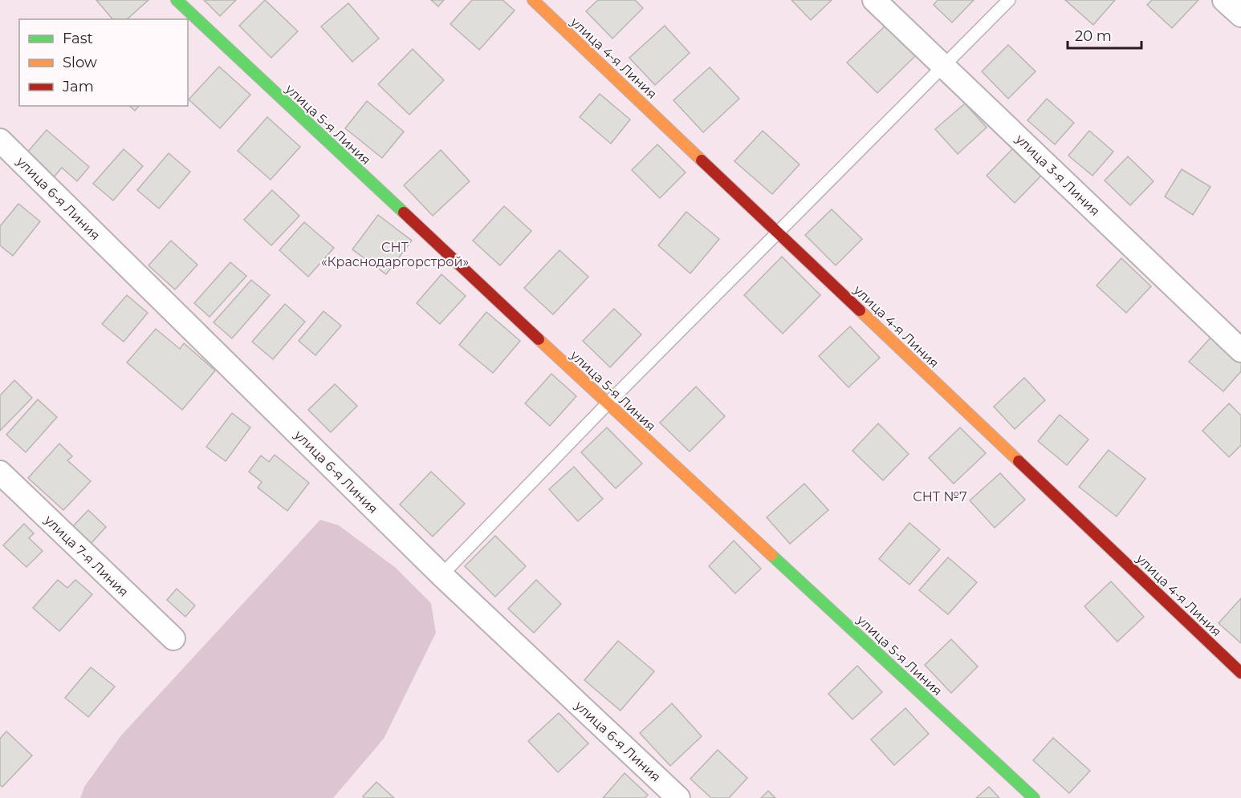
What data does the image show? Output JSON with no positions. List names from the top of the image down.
{
  "streets": {
    "street": [
      "улица 4-я Линия",
      "улица 5-я Линия",
      "улица 3-я Линия",
      "улица 6-я Линия",
      "улица 7-я Линия"
    ]
  },
  "parks": ["СНТ «Краснодаргорстрой»", "СНТ №7"],
  "legend": ["Fast", "Slow", "Jam"],
  "scale_bar": "20 m"
}
